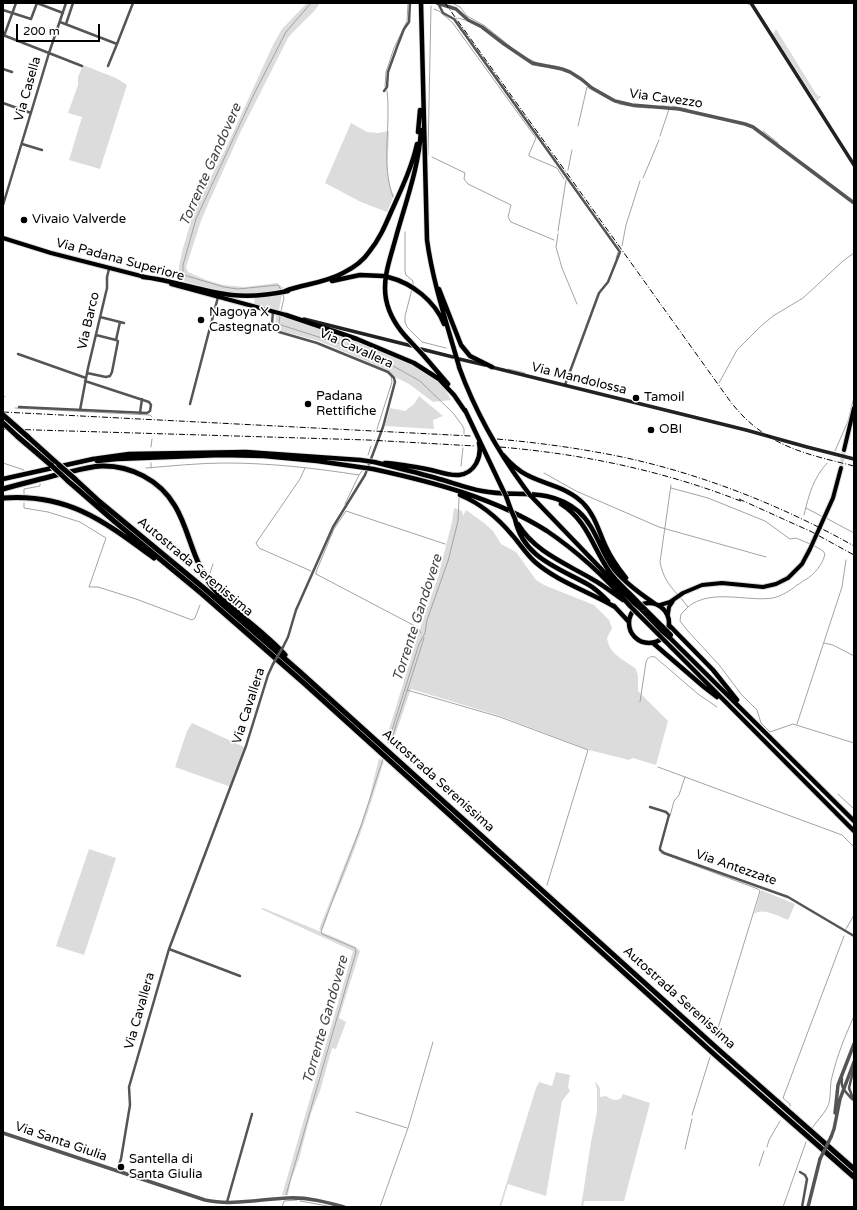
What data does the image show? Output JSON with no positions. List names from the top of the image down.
{
  "streets": {
    "highway": ["Autostrada Serenissima"],
    "main road": ["Via Padana Superiore", "Via Mandolossa"],
    "street": [
      "Via Casella",
      "Via Cavezzo",
      "Via Barco",
      "Via Cavallera",
      "Via Antezzate",
      "Via Santa Giulia"
    ]
  },
  "crossings": [
    ["Via Padana Superiore", "Via Barco"],
    ["Via Padana Superiore", "Via Cavallera"],
    ["Via Cavallera", "Via Santa Giulia"]
  ],
  "water": ["Torrente Gandovere"],
  "places": [
    "Vivaio Valverde",
    "Nagoya X Castegnato",
    "Tamoil",
    "Padana Rettifiche",
    "OBI",
    "Santella di Santa Giulia"
  ],
  "scale_bar": "200 m"
}
